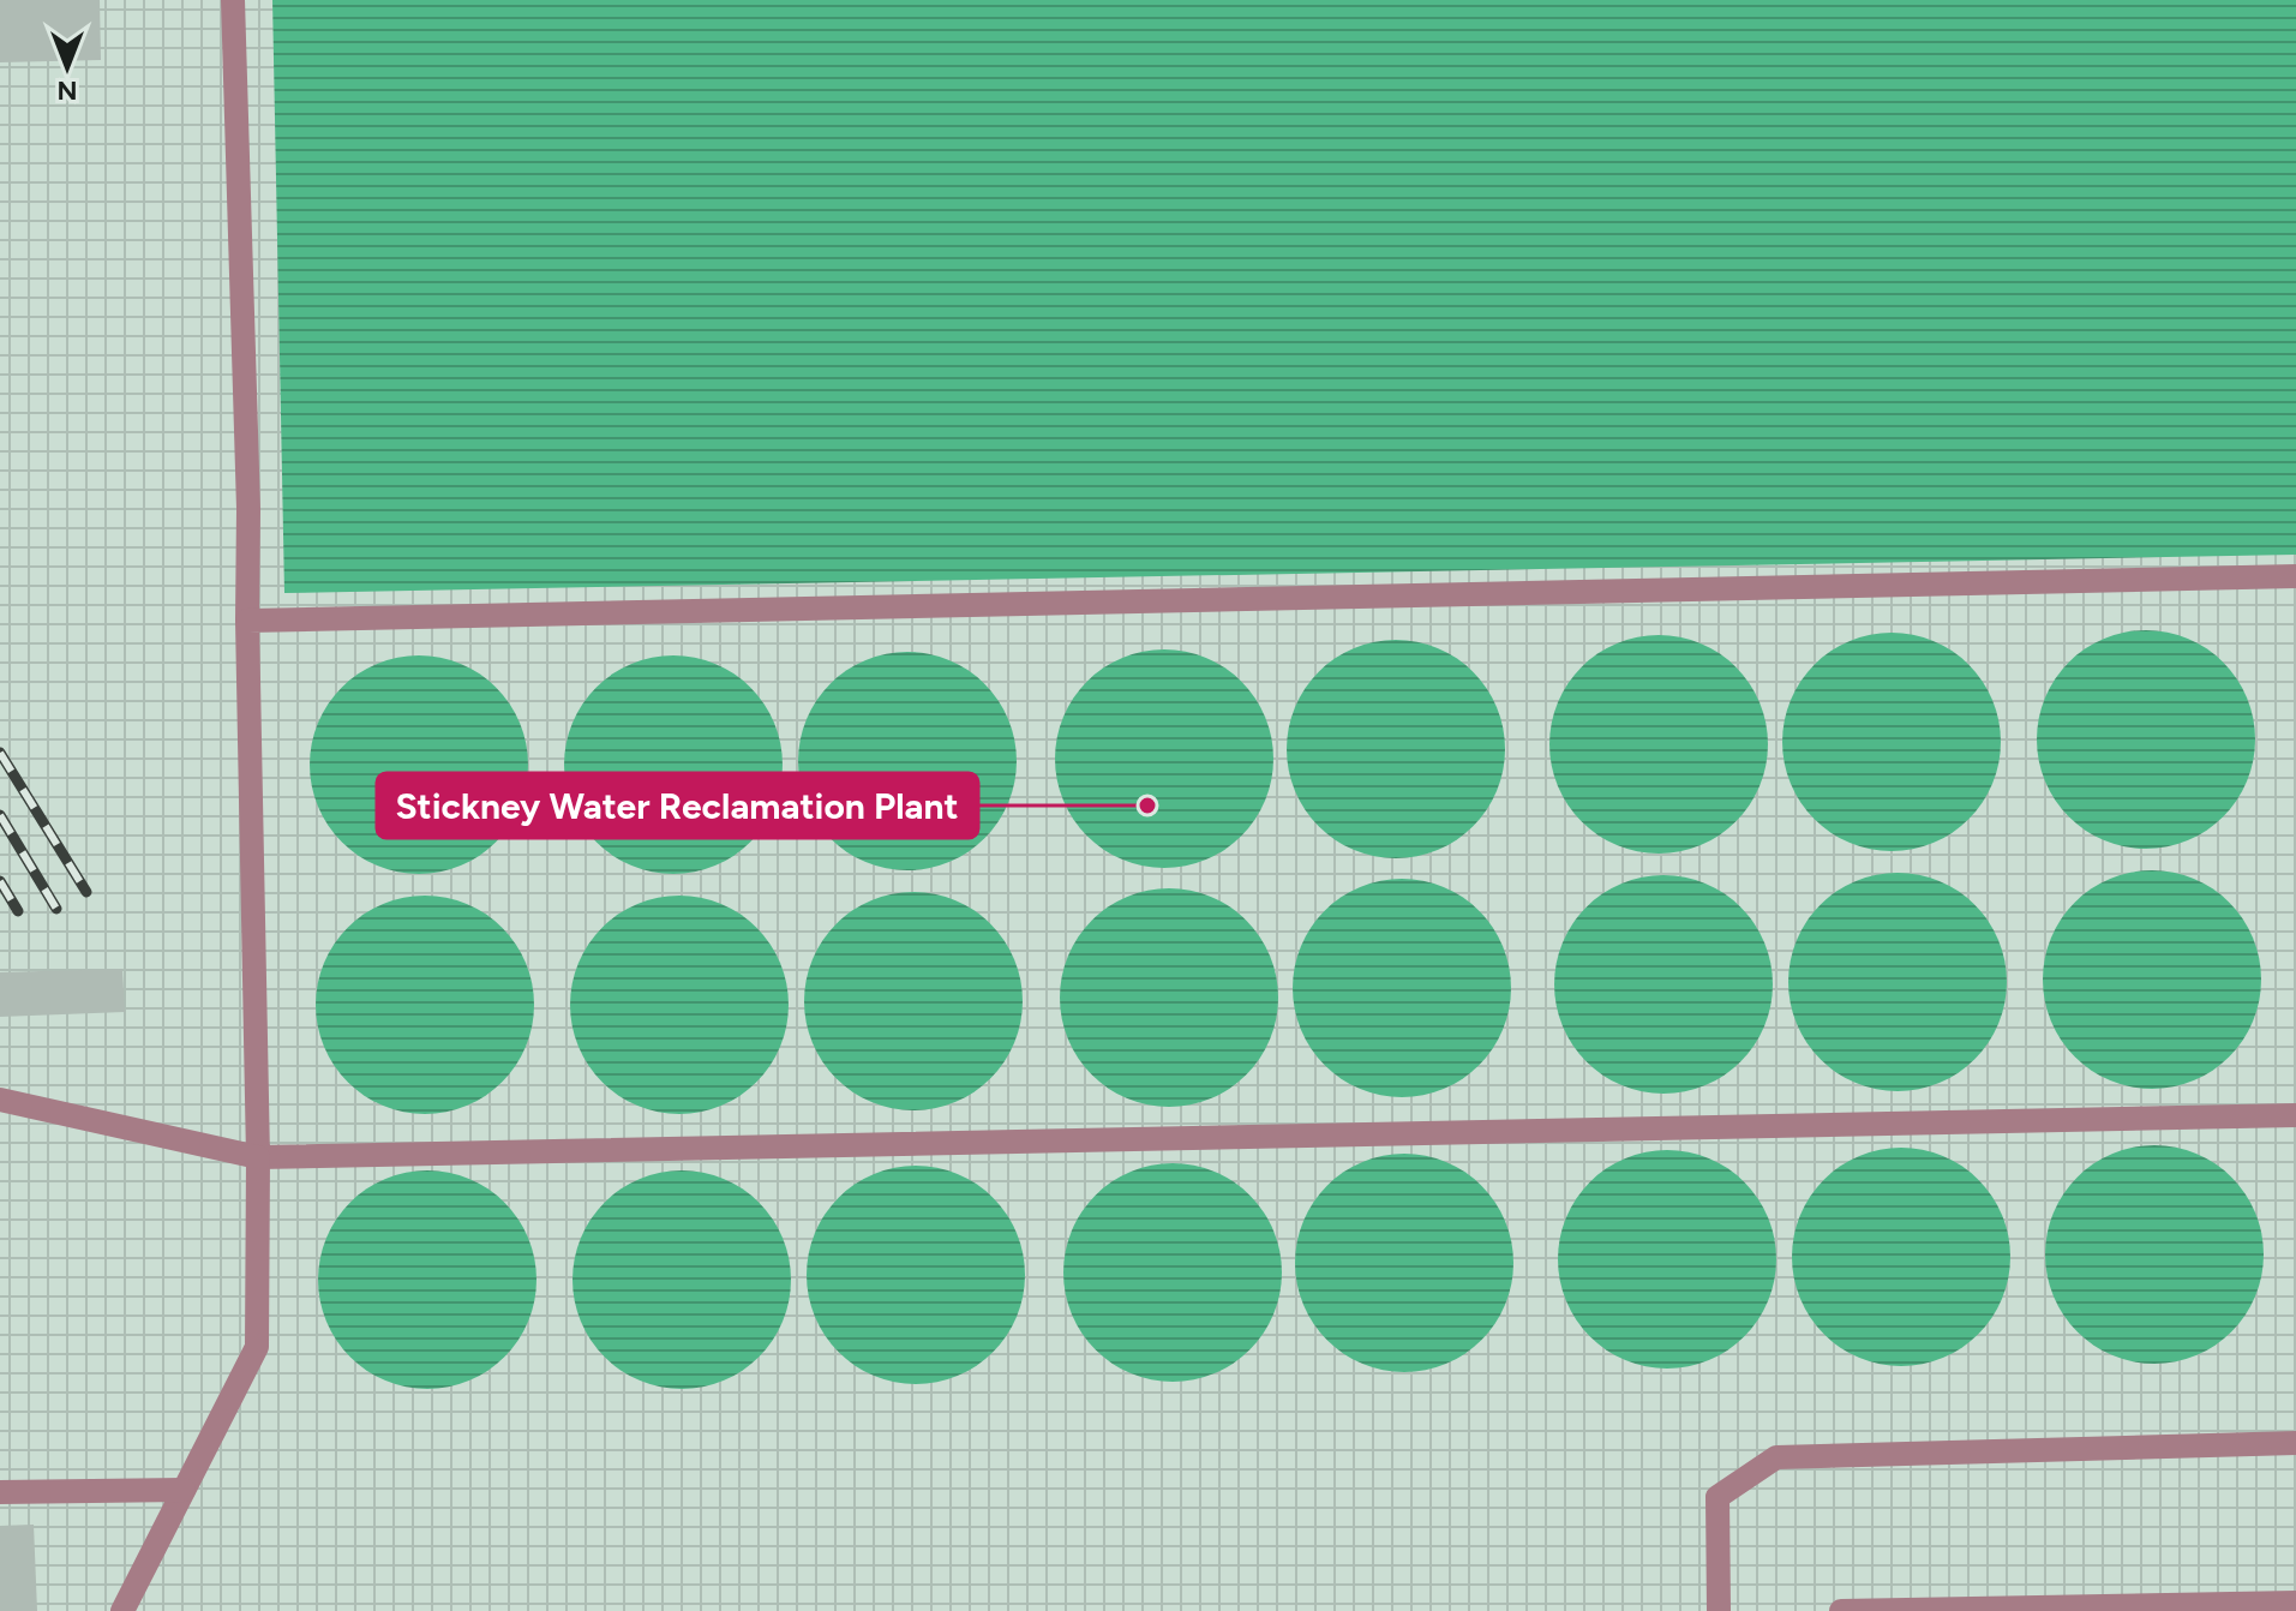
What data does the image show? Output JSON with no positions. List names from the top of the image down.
{
  "places": ["Stickney Water Reclamation Plant"],
  "north": "bottom"
}
